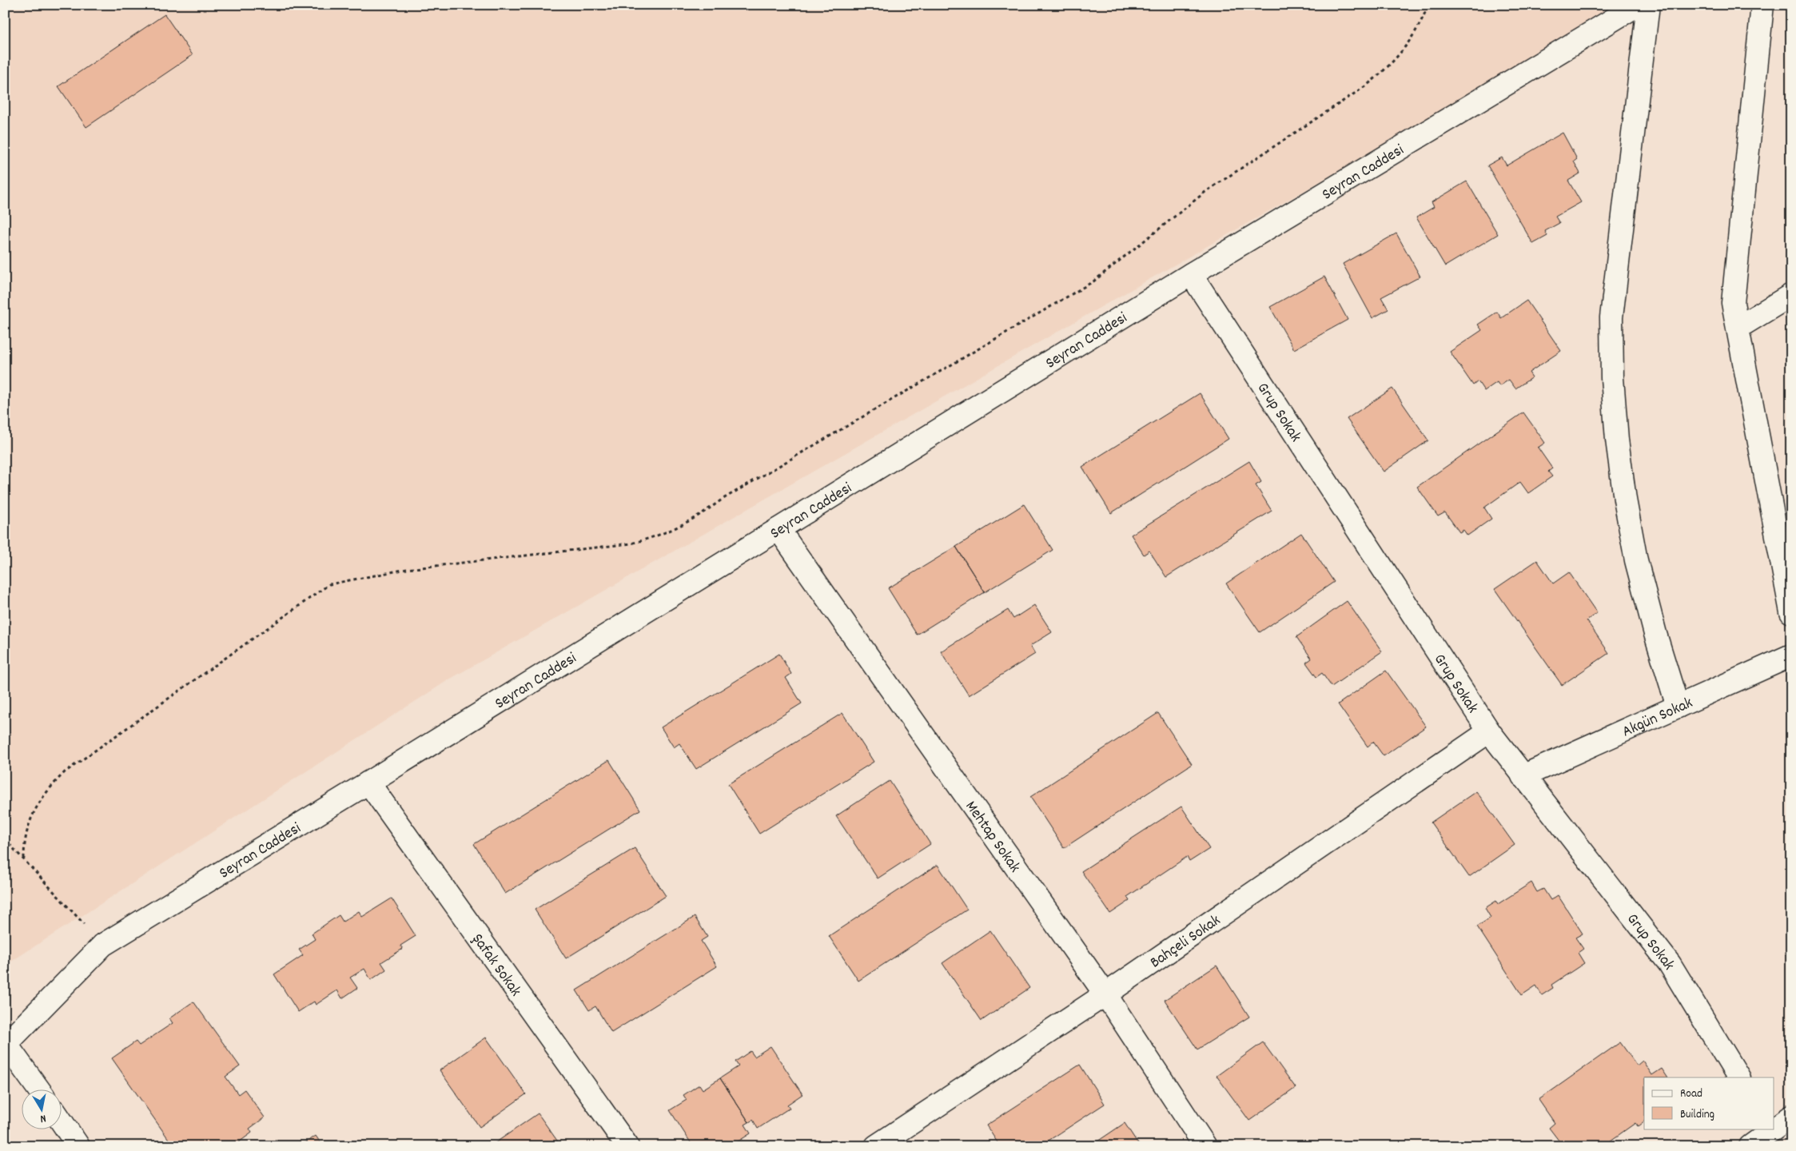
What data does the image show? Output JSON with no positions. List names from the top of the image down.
{
  "streets": {
    "street": [
      "Seyran Caddesi",
      "Grup Sokak",
      "Akgün Sokak",
      "Mehtap Sokak",
      "Bahçeli Sokak",
      "Şafak Sokak"
    ]
  },
  "crossings": [
    ["Seyran Caddesi", "Grup Sokak"],
    ["Seyran Caddesi", "Mehtap Sokak"],
    ["Seyran Caddesi", "Şafak Sokak"],
    ["Grup Sokak", "Akgün Sokak"],
    ["Grup Sokak", "Bahçeli Sokak"],
    ["Mehtap Sokak", "Bahçeli Sokak"]
  ],
  "legend": ["Road", "Building"],
  "north": "bottom"
}
